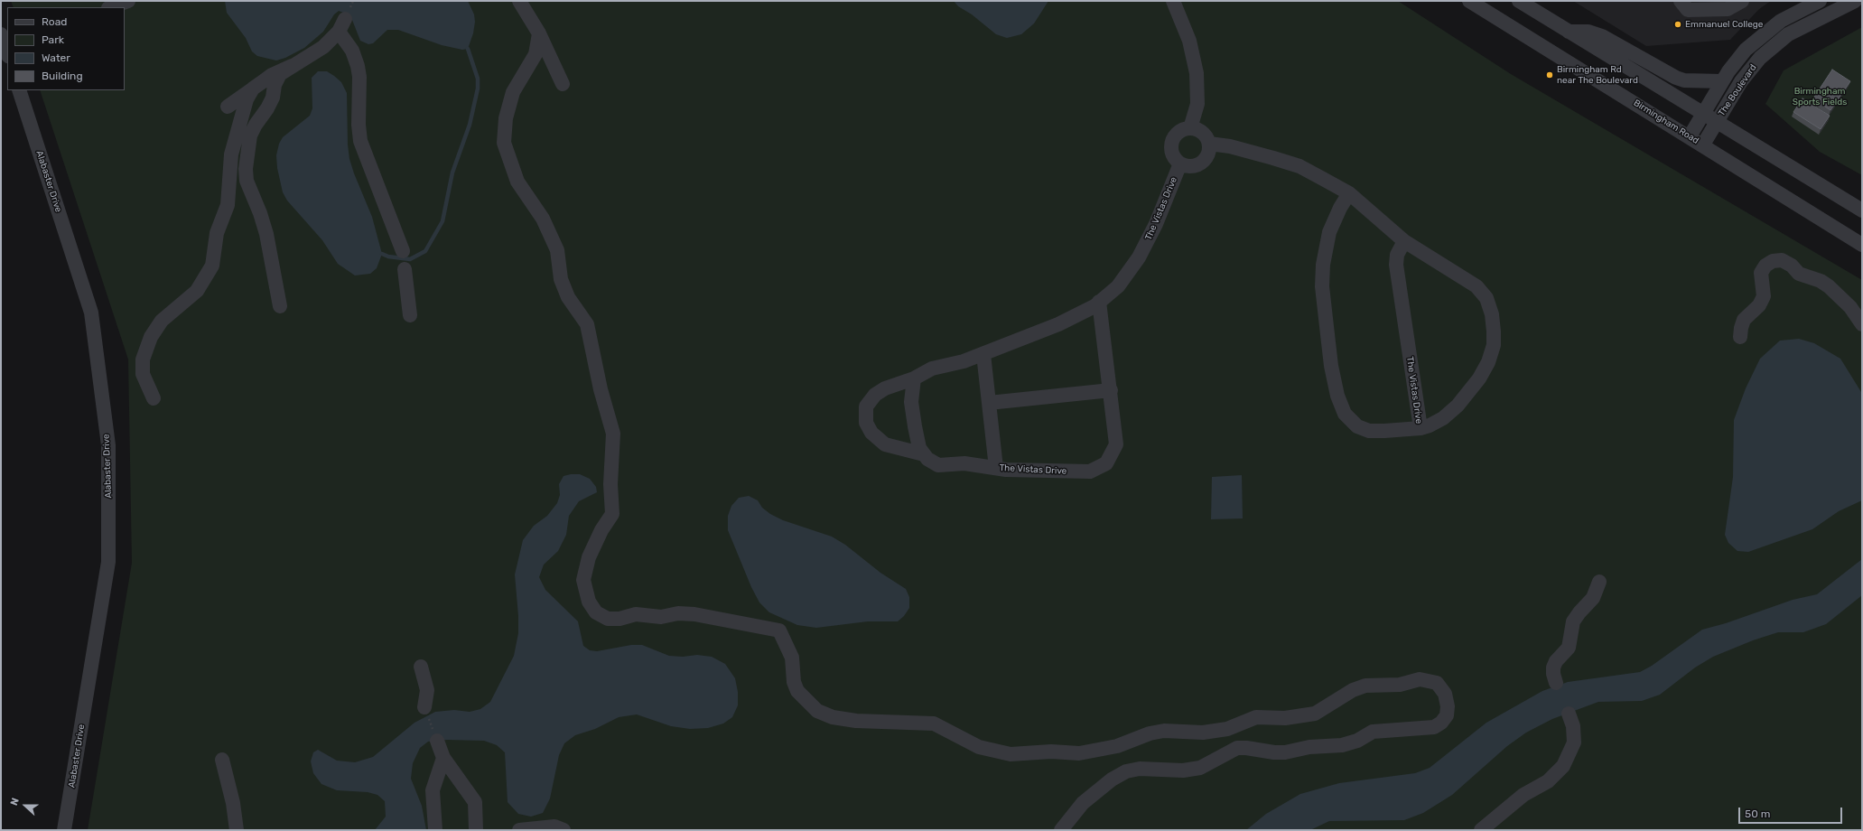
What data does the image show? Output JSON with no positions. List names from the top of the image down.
{
  "streets": {
    "street": [
      "The Boulevard",
      "Birmingham Road",
      "Alabaster Drive",
      "The Vistas Drive"
    ]
  },
  "crossings": [
    ["The Boulevard", "Birmingham Road"]
  ],
  "parks": ["Birmingham Sports Fields"],
  "places": ["Emmanuel College", "Birmingham Rd near The Boulevard"],
  "legend": [
    "Road",
    "Park",
    "Water",
    "Building"
  ],
  "scale_bar": "50 m",
  "north": "left"
}
